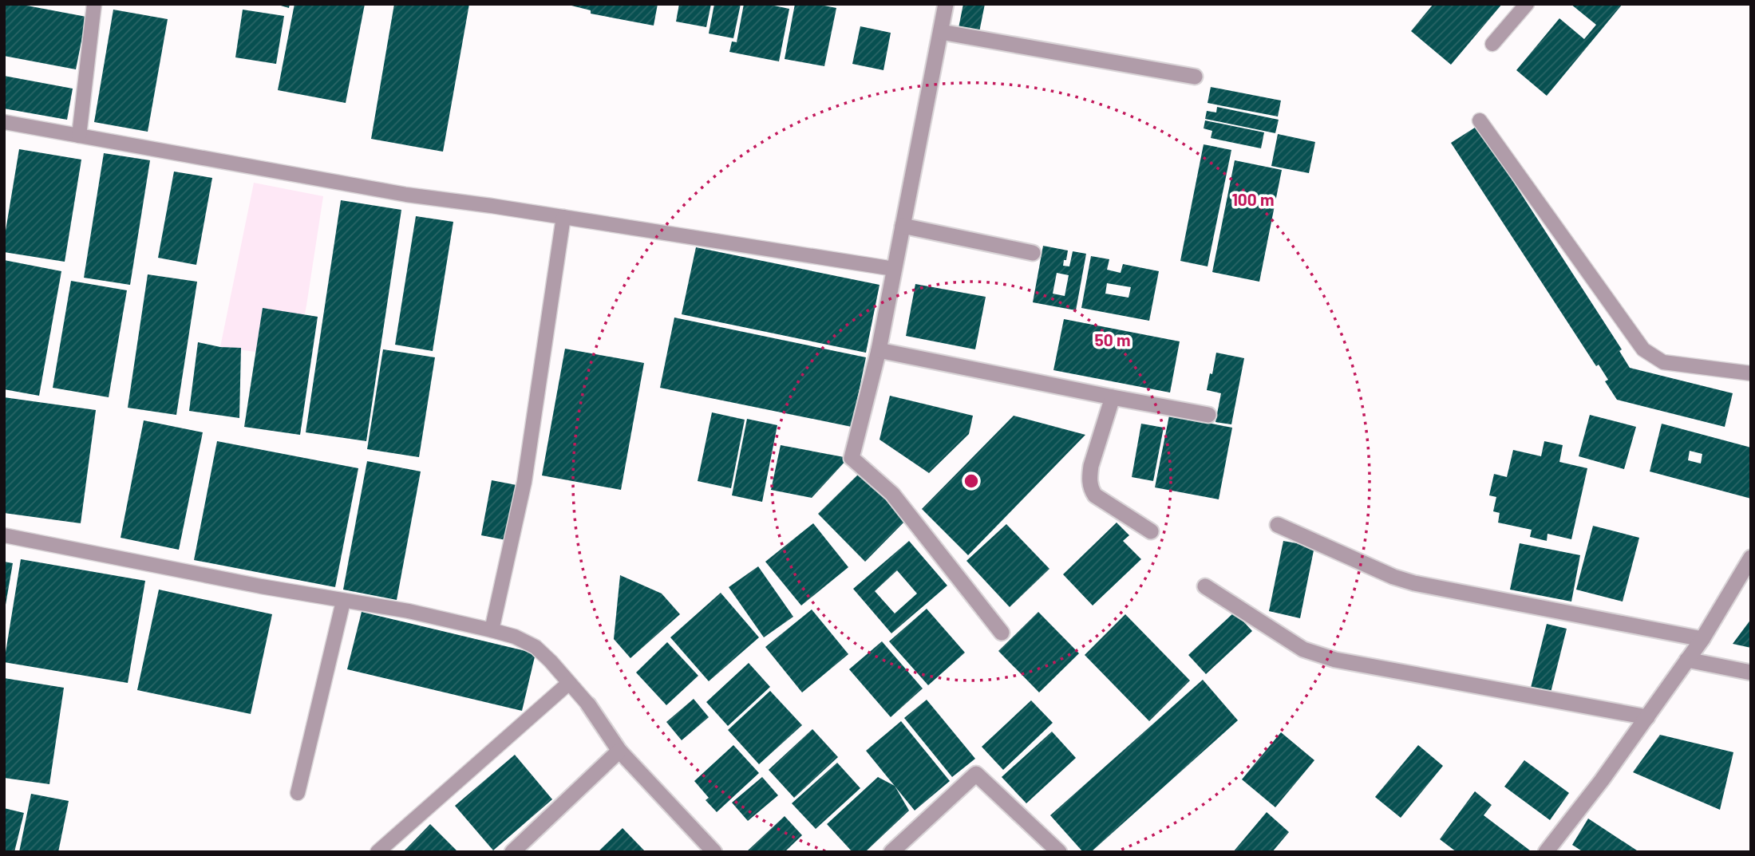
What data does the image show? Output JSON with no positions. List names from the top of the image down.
{
  "rings": ["100 m", "50 m"]
}
